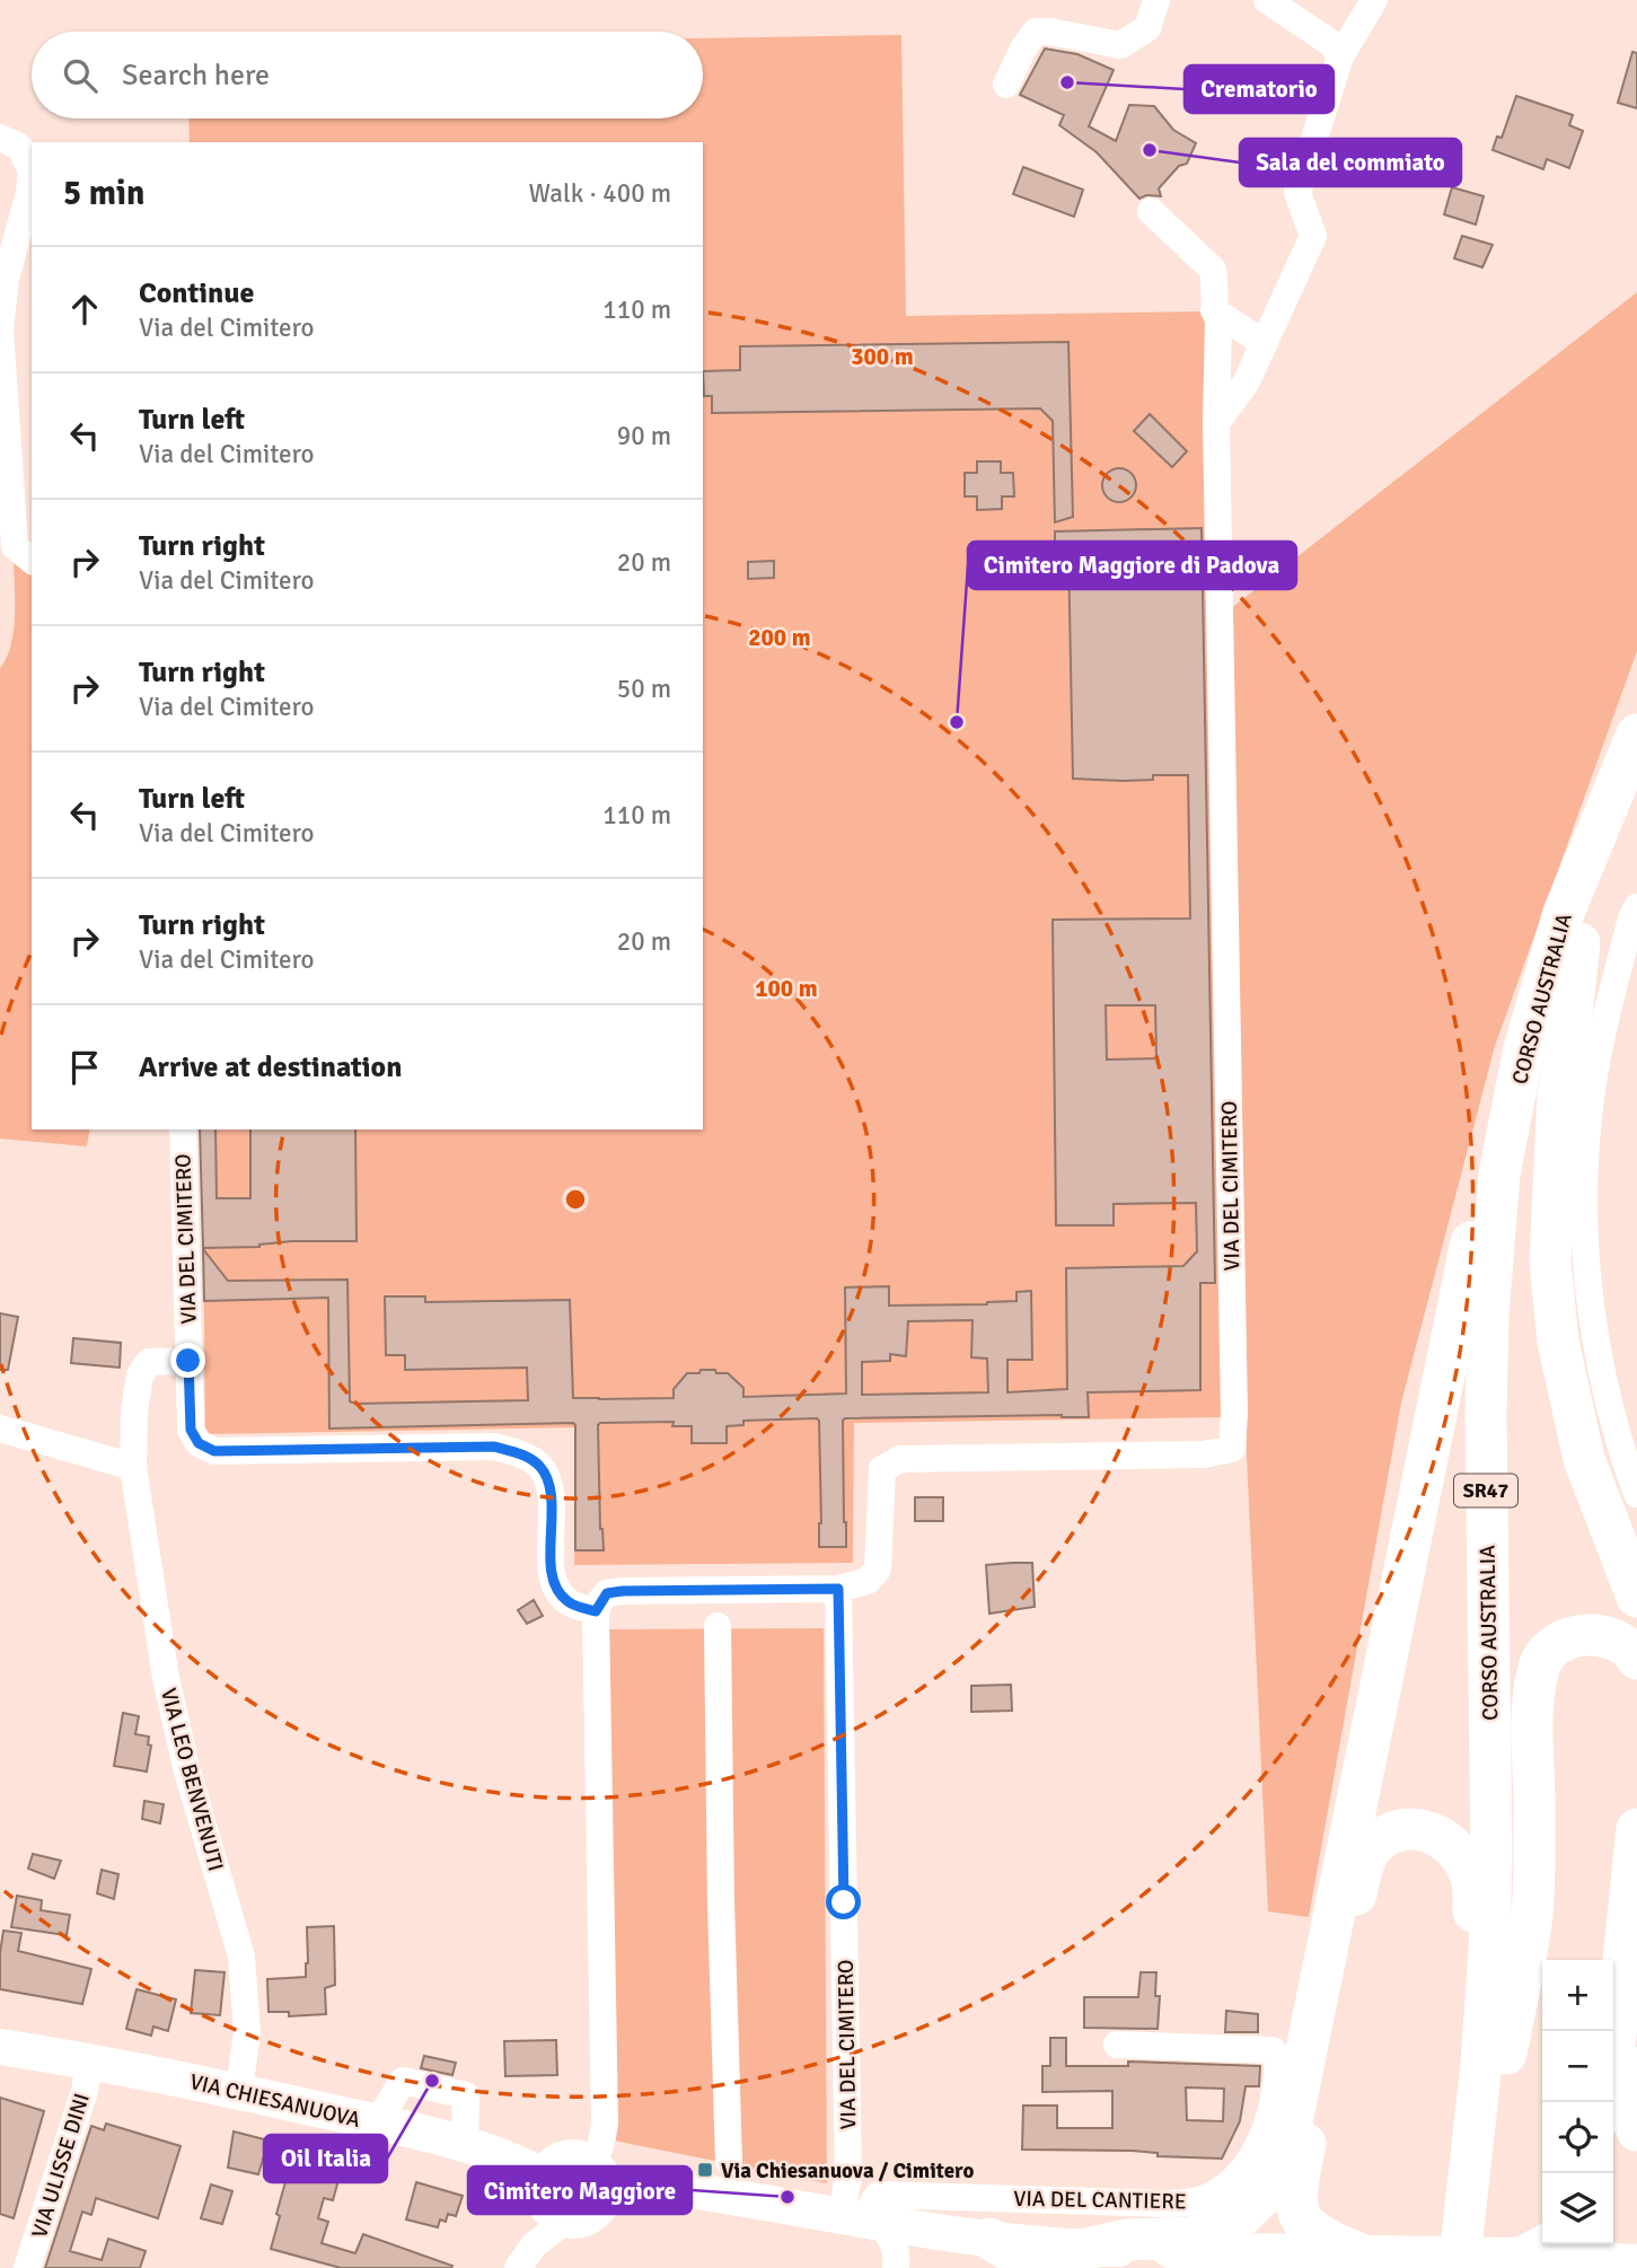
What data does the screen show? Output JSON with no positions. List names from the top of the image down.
{
  "streets": {
    "highway": ["CORSO AUSTRALIA", "SR47"],
    "main road": ["VIA CHIESANUOVA"],
    "street": [
      "VIA DEL CIMITERO",
      "VIA LEO BENVENUTI",
      "VIA ULISSE DINI",
      "VIA DEL CANTIERE"
    ]
  },
  "crossings": [
    ["VIA DEL CIMITERO", "VIA LEO BENVENUTI"],
    ["VIA DEL CIMITERO", "VIA DEL CANTIERE"],
    ["VIA LEO BENVENUTI", "VIA CHIESANUOVA"],
    ["VIA CHIESANUOVA", "VIA ULISSE DINI"]
  ],
  "places": {
    "other": [
      "Crematorio",
      "Sala del commiato",
      "Cimitero Maggiore di Padova",
      "Oil Italia",
      "Cimitero Maggiore"
    ],
    "transit": ["Via Chiesanuova / Cimitero"]
  },
  "page": {
    "search": "Search here",
    "heading": ["5 min", "Walk · 400 m"],
    "list": [
      ["Continue", "Via del Cimitero", "110 m"],
      ["Turn left", "Via del Cimitero", "90 m"],
      ["Turn right", "Via del Cimitero", "20 m"],
      ["Turn right", "Via del Cimitero", "50 m"],
      ["Turn left", "Via del Cimitero", "110 m"],
      ["Turn right", "Via del Cimitero", "20 m"],
      "Arrive at destination"
    ],
    "map_buttons": ["+", "−"]
  },
  "rings": ["300 m", "200 m", "100 m"]
}
